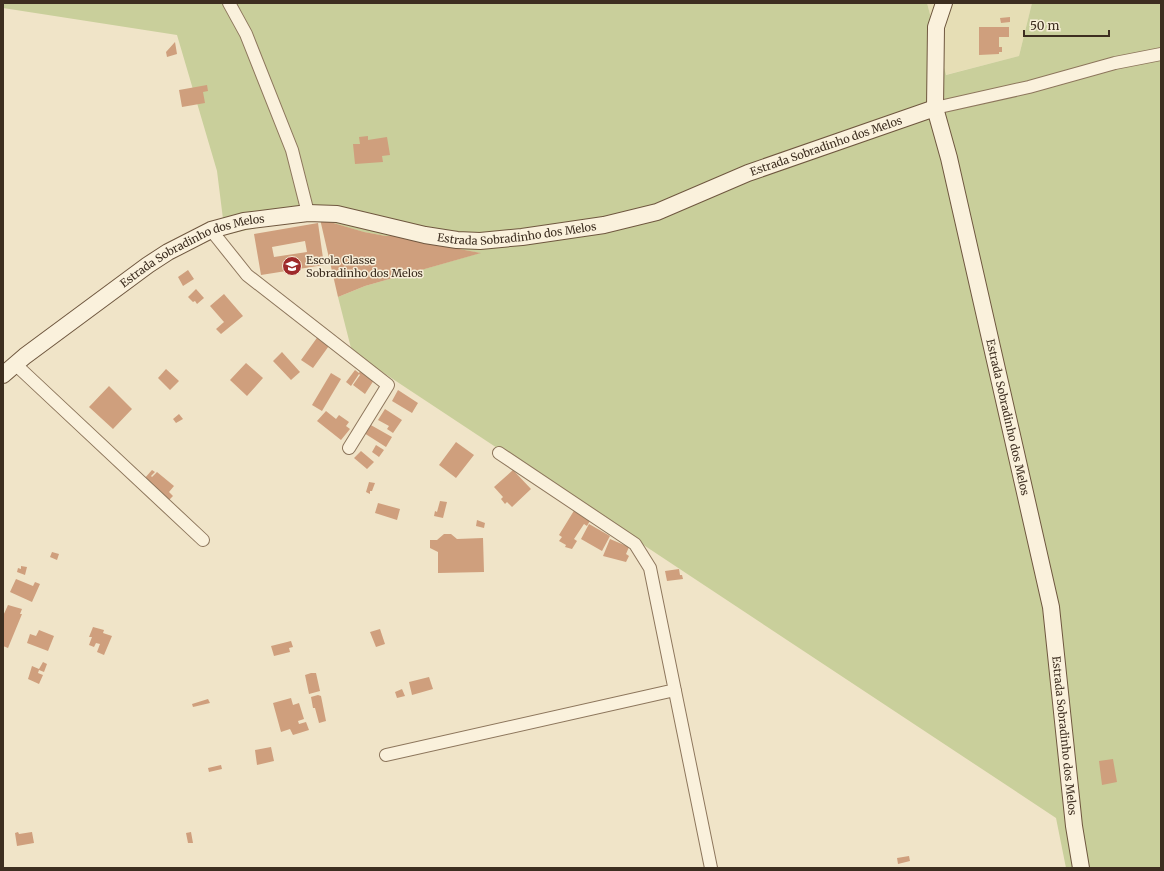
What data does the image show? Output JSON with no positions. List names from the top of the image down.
{
  "streets": {
    "street": ["Estrada Sobradinho dos Melos"]
  },
  "places": {
    "school or university": ["Escola Classe Sobradinho dos Melos"]
  },
  "scale_bar": "50 m"
}
